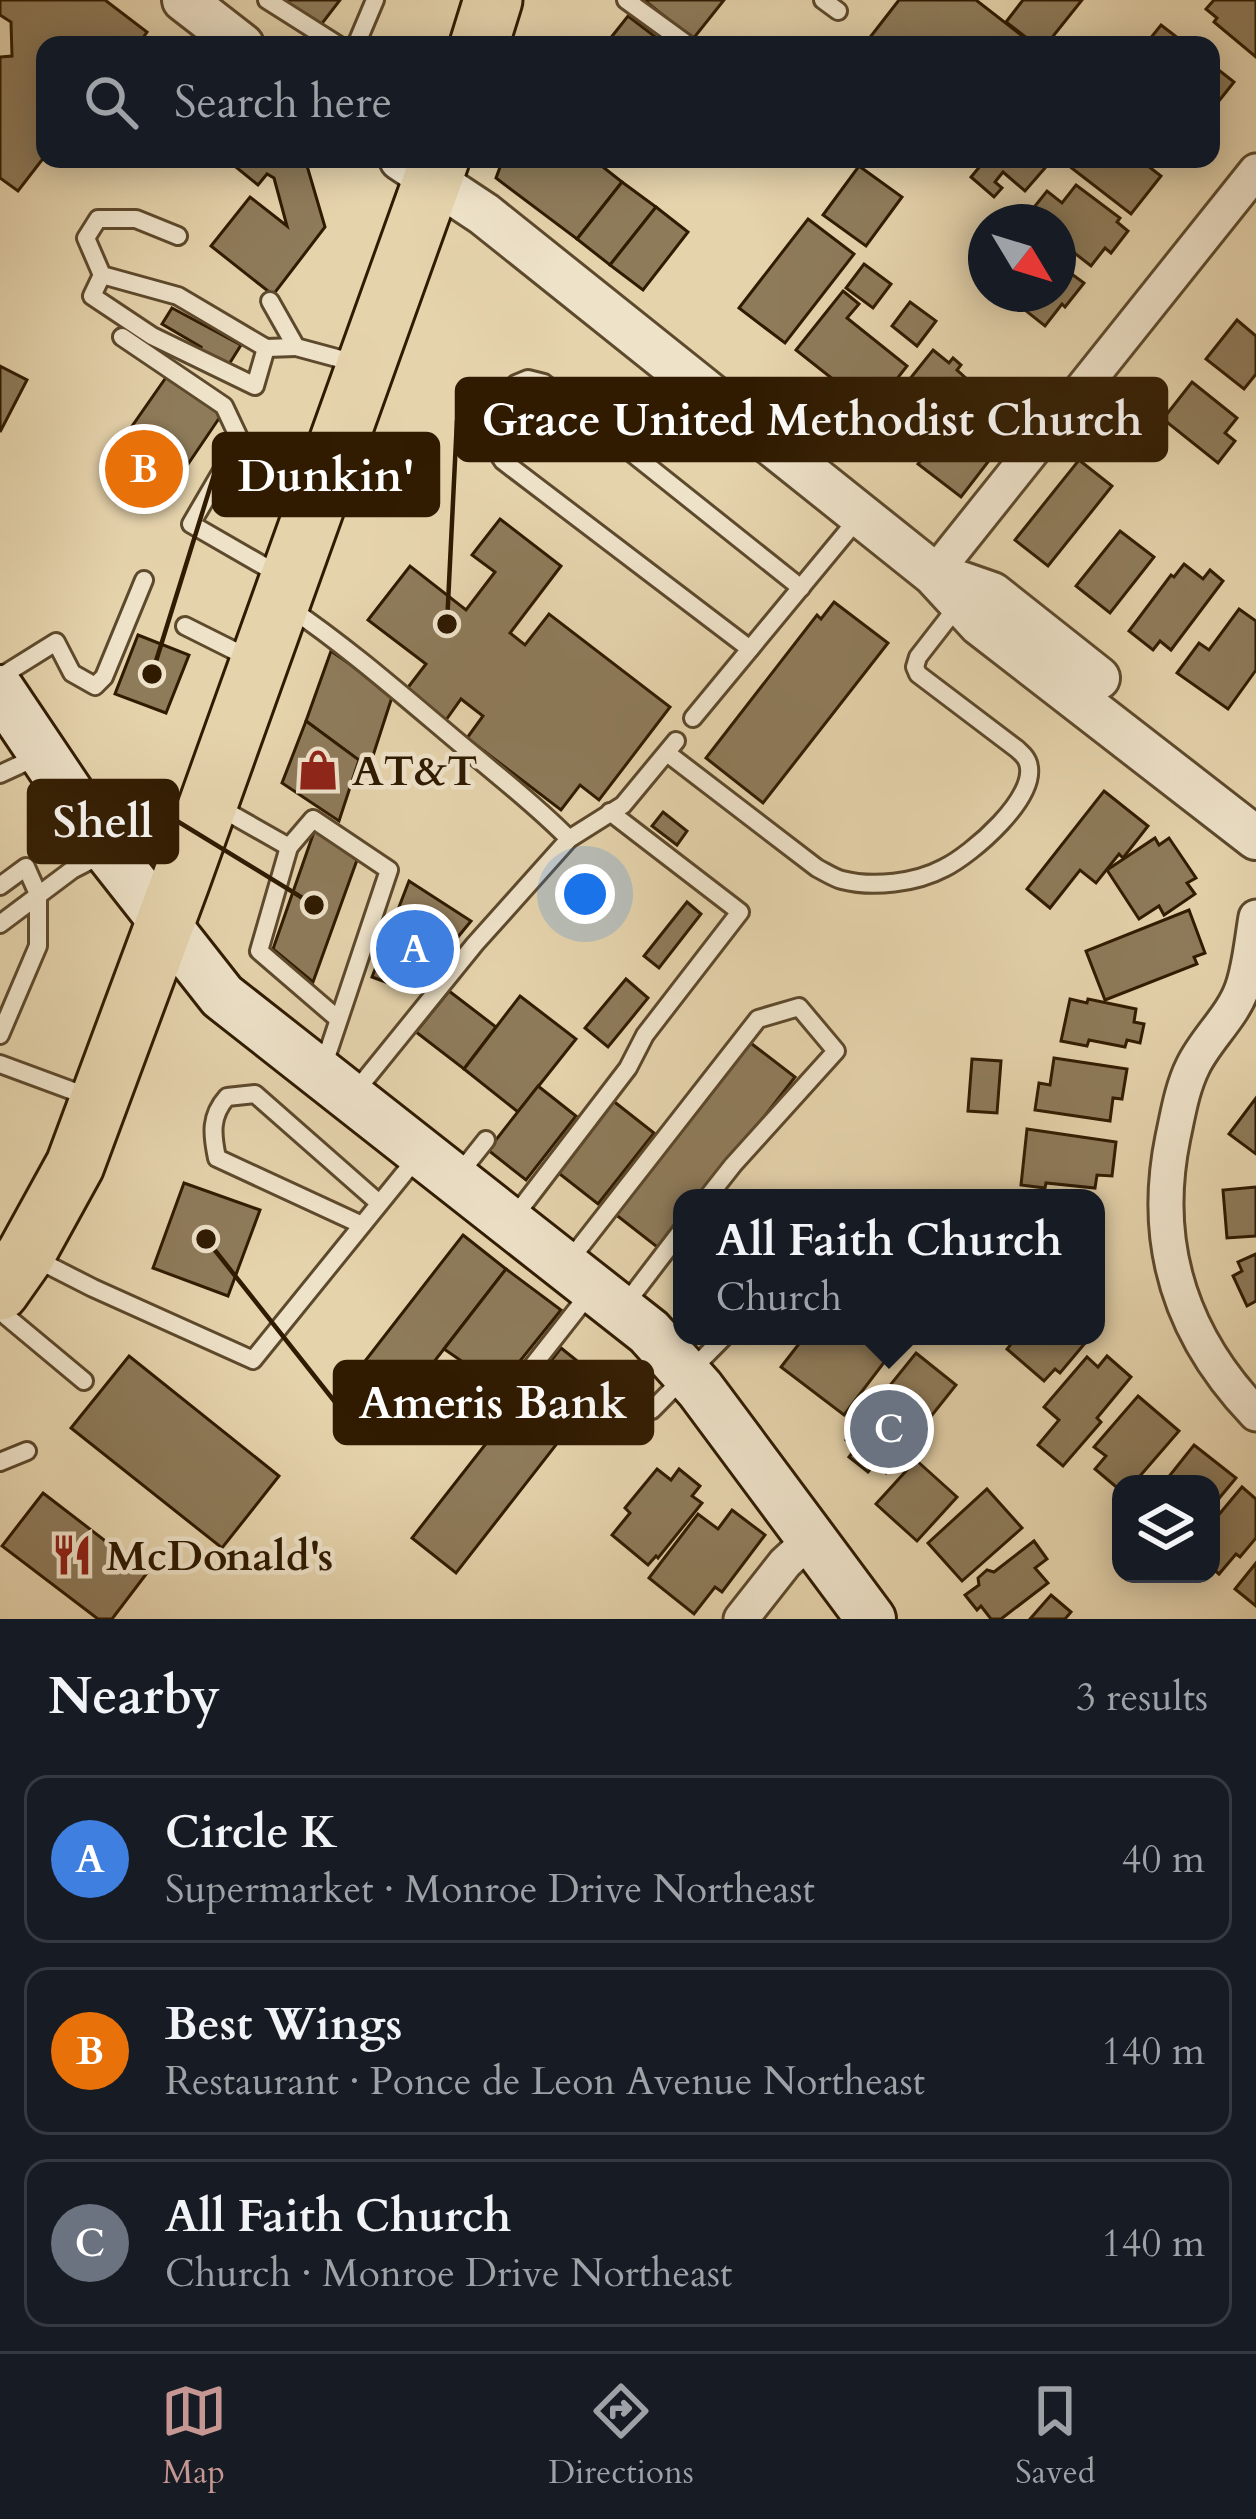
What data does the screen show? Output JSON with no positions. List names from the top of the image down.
{
  "places": {
    "other": [
      "Grace United Methodist Church",
      "Dunkin'",
      "Shell",
      "Ameris Bank"
    ],
    "shop": ["AT&T"],
    "restaurant": ["McDonald's"]
  },
  "north": "bottom right",
  "page": {
    "search": "Search here",
    "pins": ["B", "A", "C"],
    "popup": ["All Faith Church", "Church"],
    "heading": ["Nearby", "3 results"],
    "list": [
      {
        "mark": "A",
        "name": "Circle K",
        "note": "Supermarket · Monroe Drive Northeast",
        "value": "40 m"
      },
      {
        "mark": "B",
        "name": "Best Wings",
        "note": "Restaurant · Ponce de Leon Avenue Northeast",
        "value": "140 m"
      },
      {
        "mark": "C",
        "name": "All Faith Church",
        "note": "Church · Monroe Drive Northeast",
        "value": "140 m"
      }
    ],
    "nav": ["Map", "Directions", "Saved"]
  }
}
